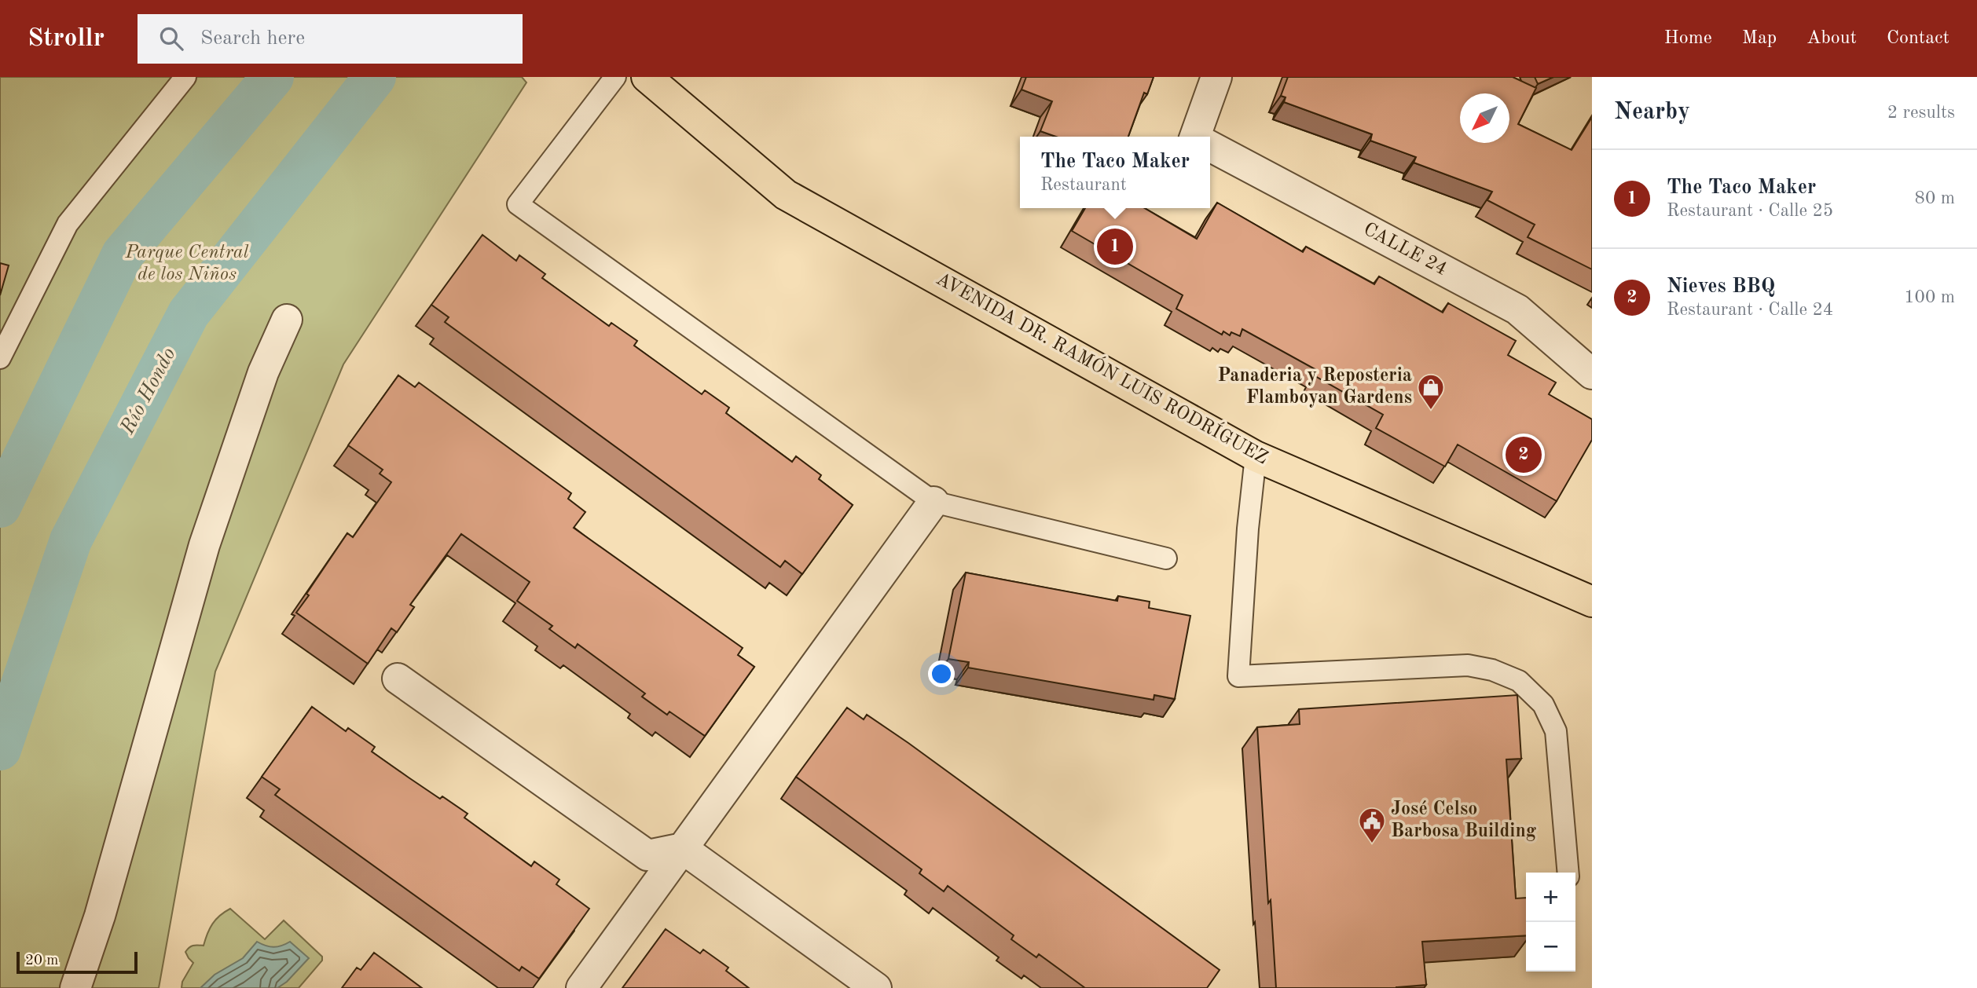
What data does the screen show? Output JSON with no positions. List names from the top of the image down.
{
  "streets": {
    "main road": ["AVENIDA DR. RAMÓN LUIS RODRÍGUEZ"],
    "street": ["CALLE 24"]
  },
  "water": ["Río Hondo"],
  "parks": ["Parque Central de los Niños"],
  "places": {
    "shop": ["Panaderia y Reposteria Flamboyan Gardens"],
    "public building": ["José Celso Barbosa Building"]
  },
  "scale_bar": "20 m",
  "north": "bottom left",
  "page": {
    "header": "Strollr",
    "search": "Search here",
    "nav": [
      "Home",
      "Map",
      "About",
      "Contact"
    ],
    "heading": ["Nearby", "2 results"],
    "popup": ["The Taco Maker", "Restaurant"],
    "list": [
      {
        "mark": "1",
        "name": "The Taco Maker",
        "note": "Restaurant · Calle 25",
        "value": "80 m"
      },
      {
        "mark": "2",
        "name": "Nieves BBQ",
        "note": "Restaurant · Calle 24",
        "value": "100 m"
      }
    ],
    "pins": ["1", "2"],
    "map_buttons": ["+", "−"],
    "scale": "20 m"
  }
}
